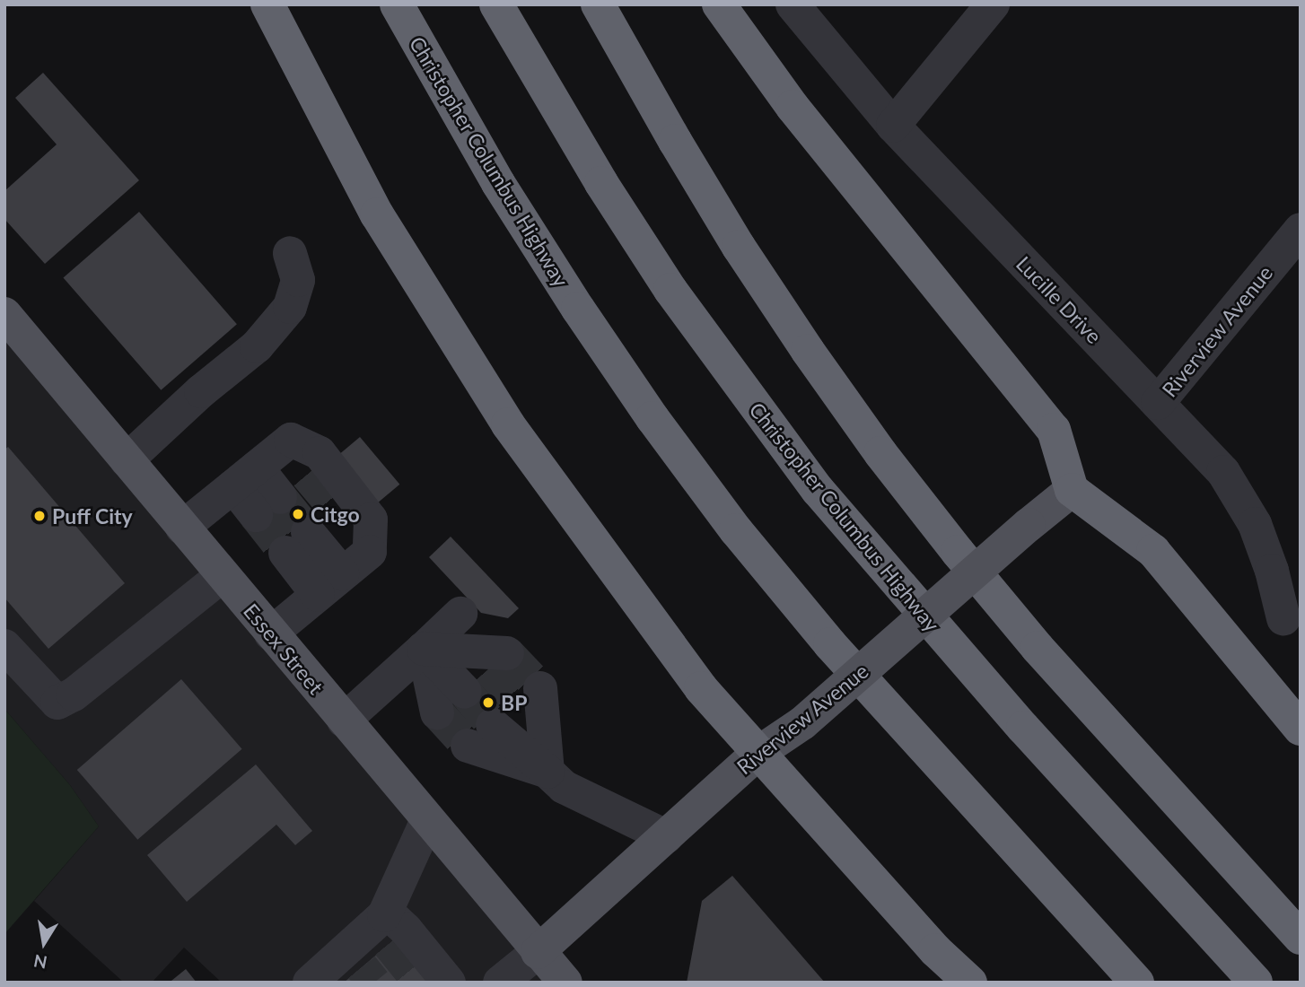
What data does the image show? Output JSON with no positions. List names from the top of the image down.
{
  "streets": {
    "highway": ["Christopher Columbus Highway"],
    "main road": ["Riverview Avenue", "Essex Street"],
    "street": ["Lucille Drive"]
  },
  "crossings": [
    ["Lucille Drive", "Riverview Avenue"],
    ["Riverview Avenue", "Essex Street"]
  ],
  "places": ["Citgo", "Puff City", "BP"],
  "north": "bottom"
}
